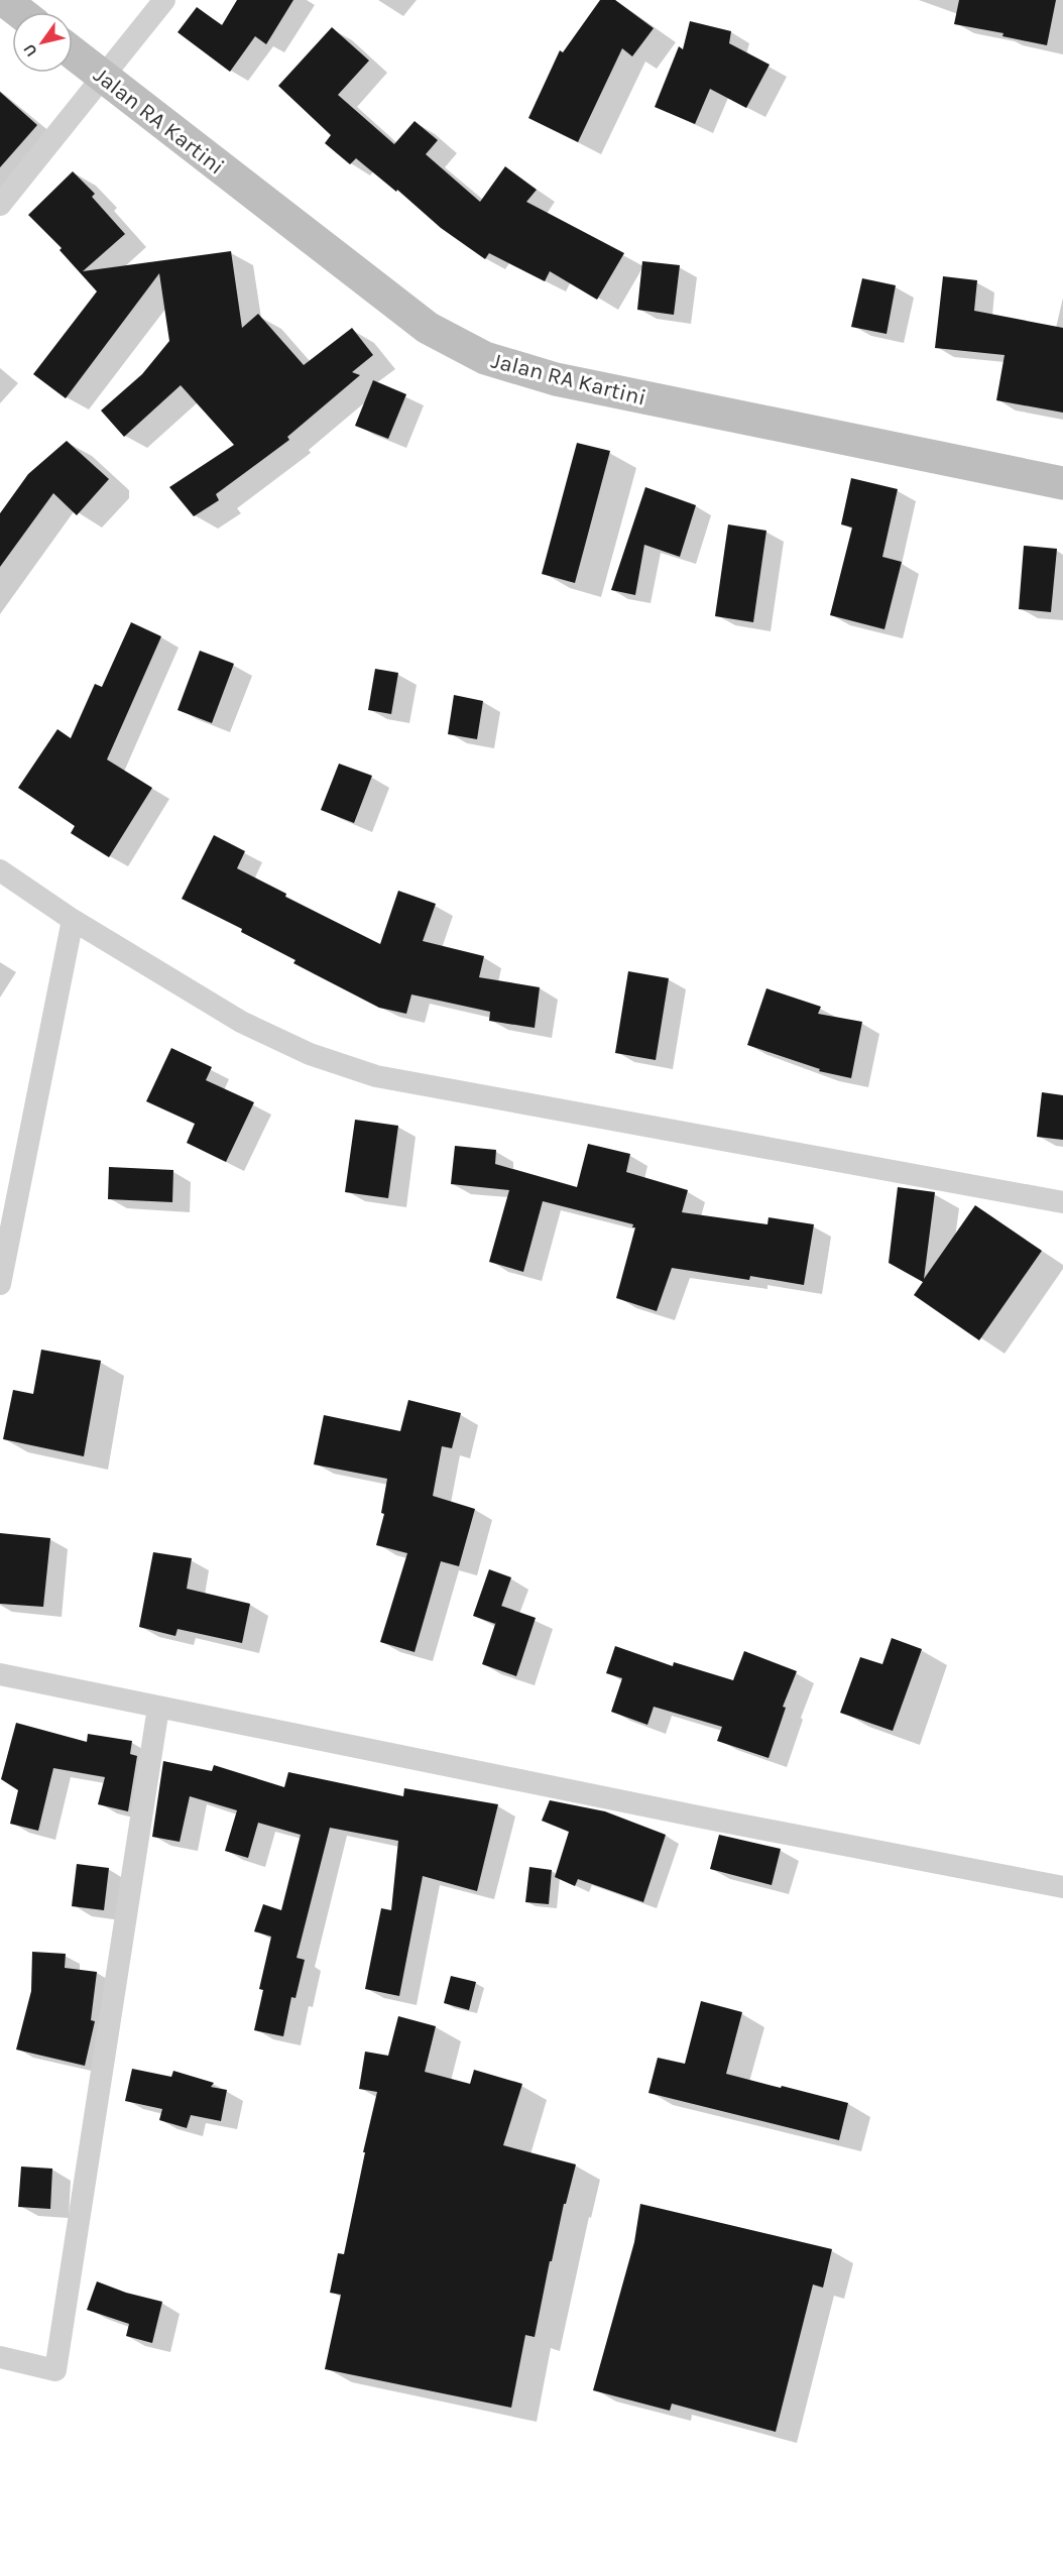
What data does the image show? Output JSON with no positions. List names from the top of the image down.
{
  "streets": {
    "main road": ["Jalan RA Kartini"]
  },
  "north": "bottom left"
}
